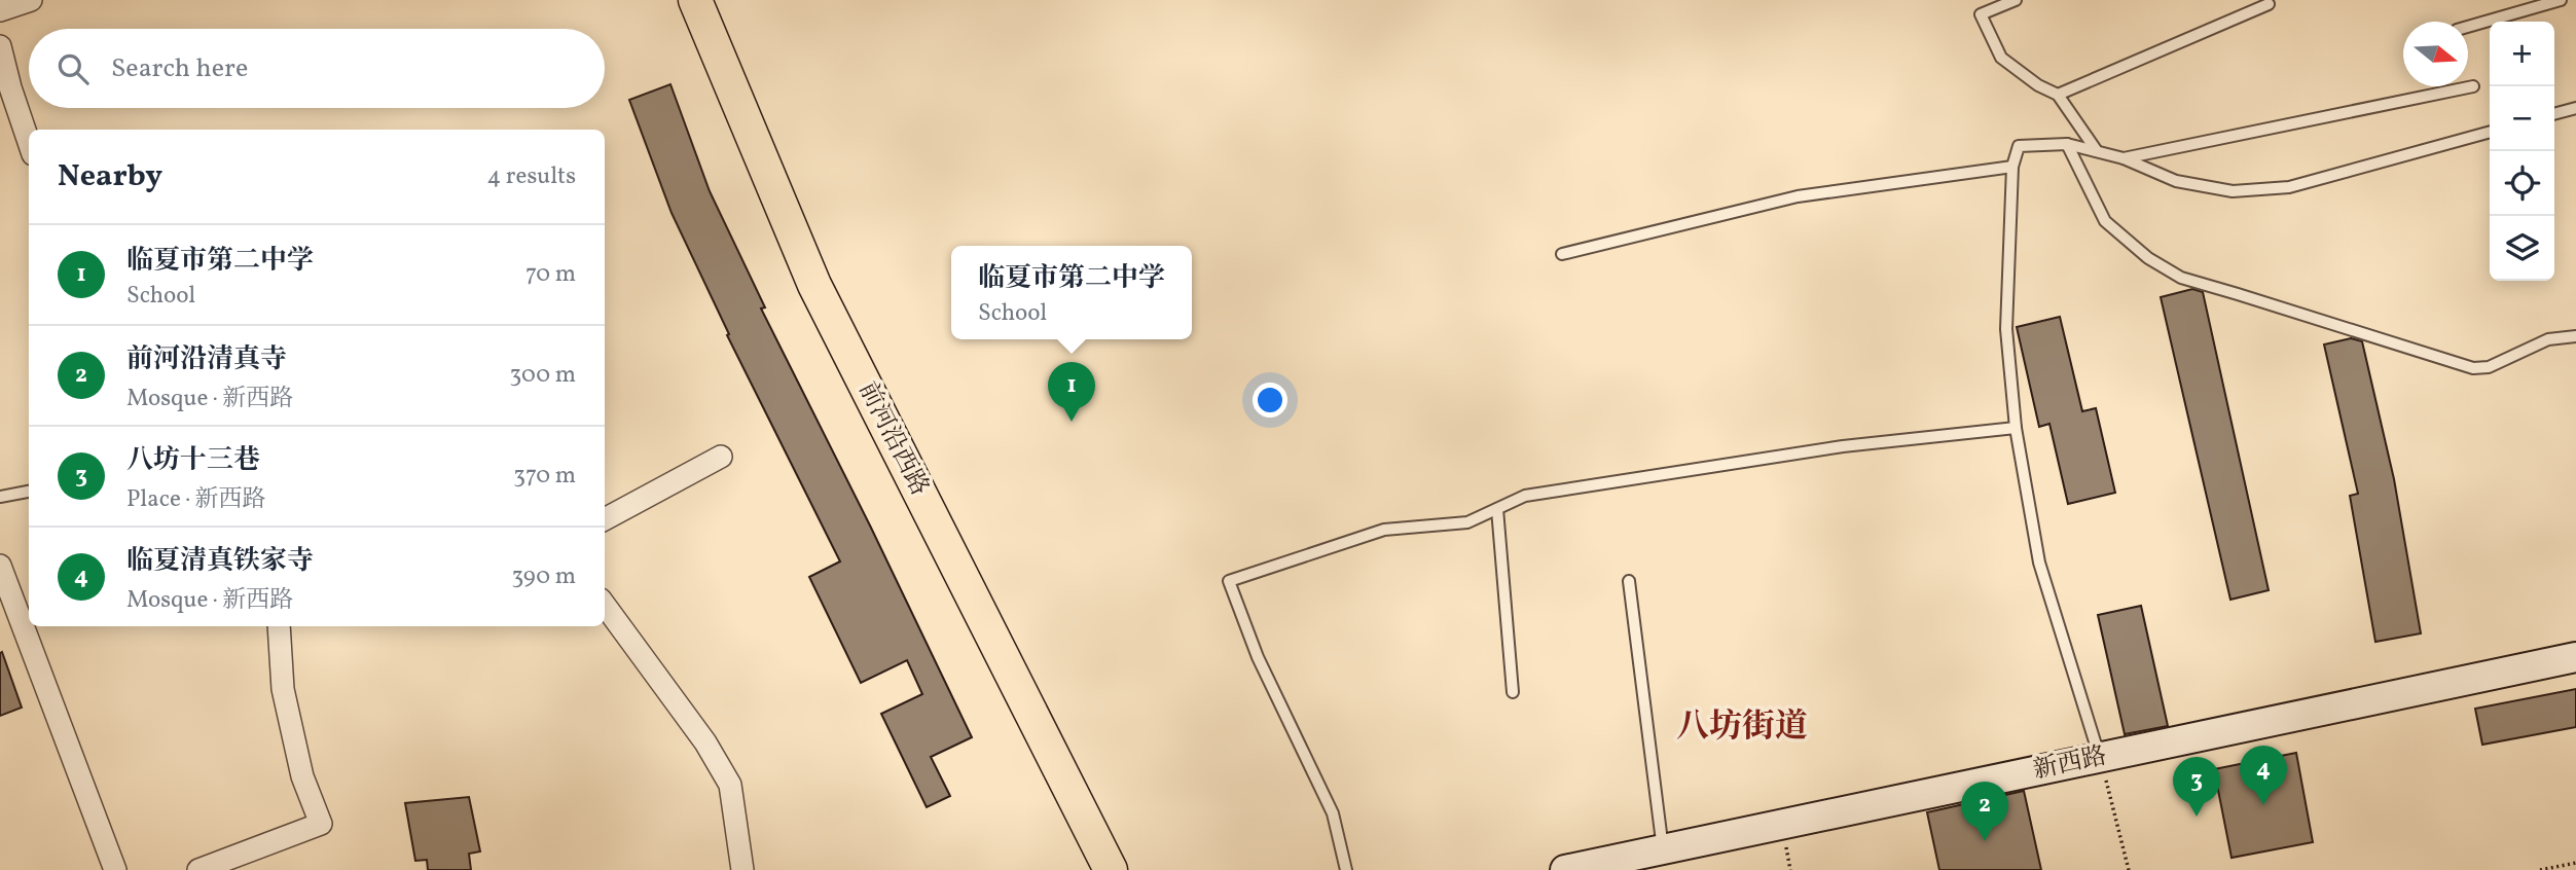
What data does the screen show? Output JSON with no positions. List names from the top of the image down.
{
  "streets": {
    "main road": ["前河沿西路", "新西路"]
  },
  "districts": ["八坊街道"],
  "north": "right",
  "page": {
    "map_buttons": ["+", "−"],
    "search": "Search here",
    "heading": ["Nearby", "4 results"],
    "list": [
      {
        "mark": "1",
        "name": "临夏市第二中学",
        "note": "School",
        "value": "70 m"
      },
      {
        "mark": "2",
        "name": "前河沿清真寺",
        "note": "Mosque · 新西路",
        "value": "300 m"
      },
      {
        "mark": "3",
        "name": "八坊十三巷",
        "note": "Place · 新西路",
        "value": "370 m"
      },
      {
        "mark": "4",
        "name": "临夏清真铁家寺",
        "note": "Mosque · 新西路",
        "value": "390 m"
      }
    ],
    "popup": ["临夏市第二中学", "School"],
    "pins": [
      "1",
      "4",
      "3",
      "2"
    ]
  }
}
